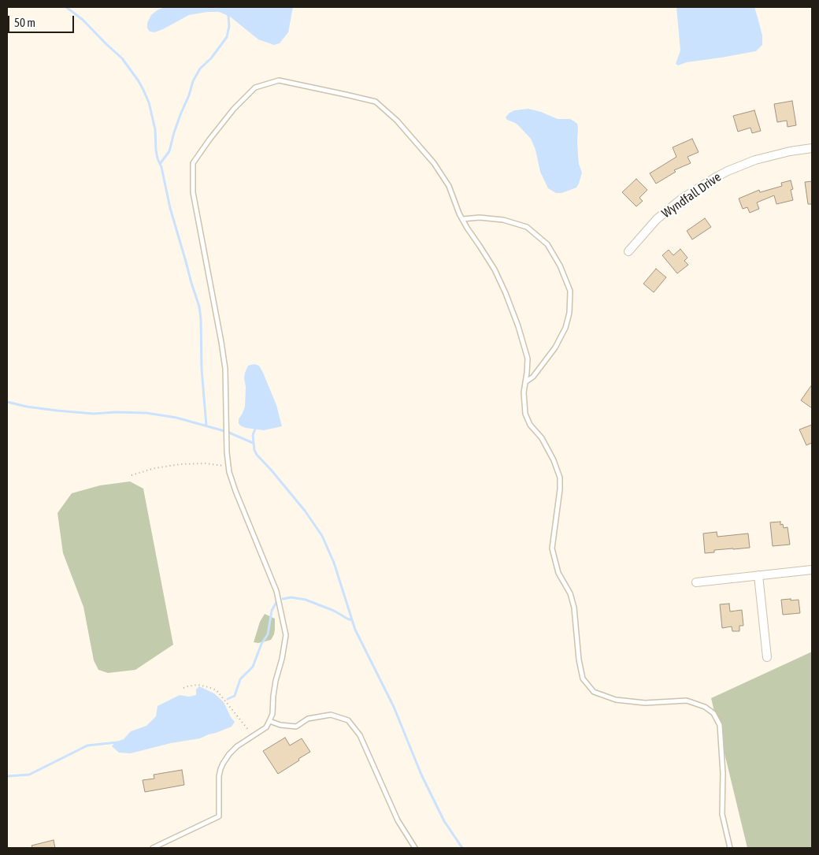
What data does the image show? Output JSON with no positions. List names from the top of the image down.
{
  "streets": {
    "street": ["Wyndfall Drive"]
  },
  "scale_bar": "50 m"
}
